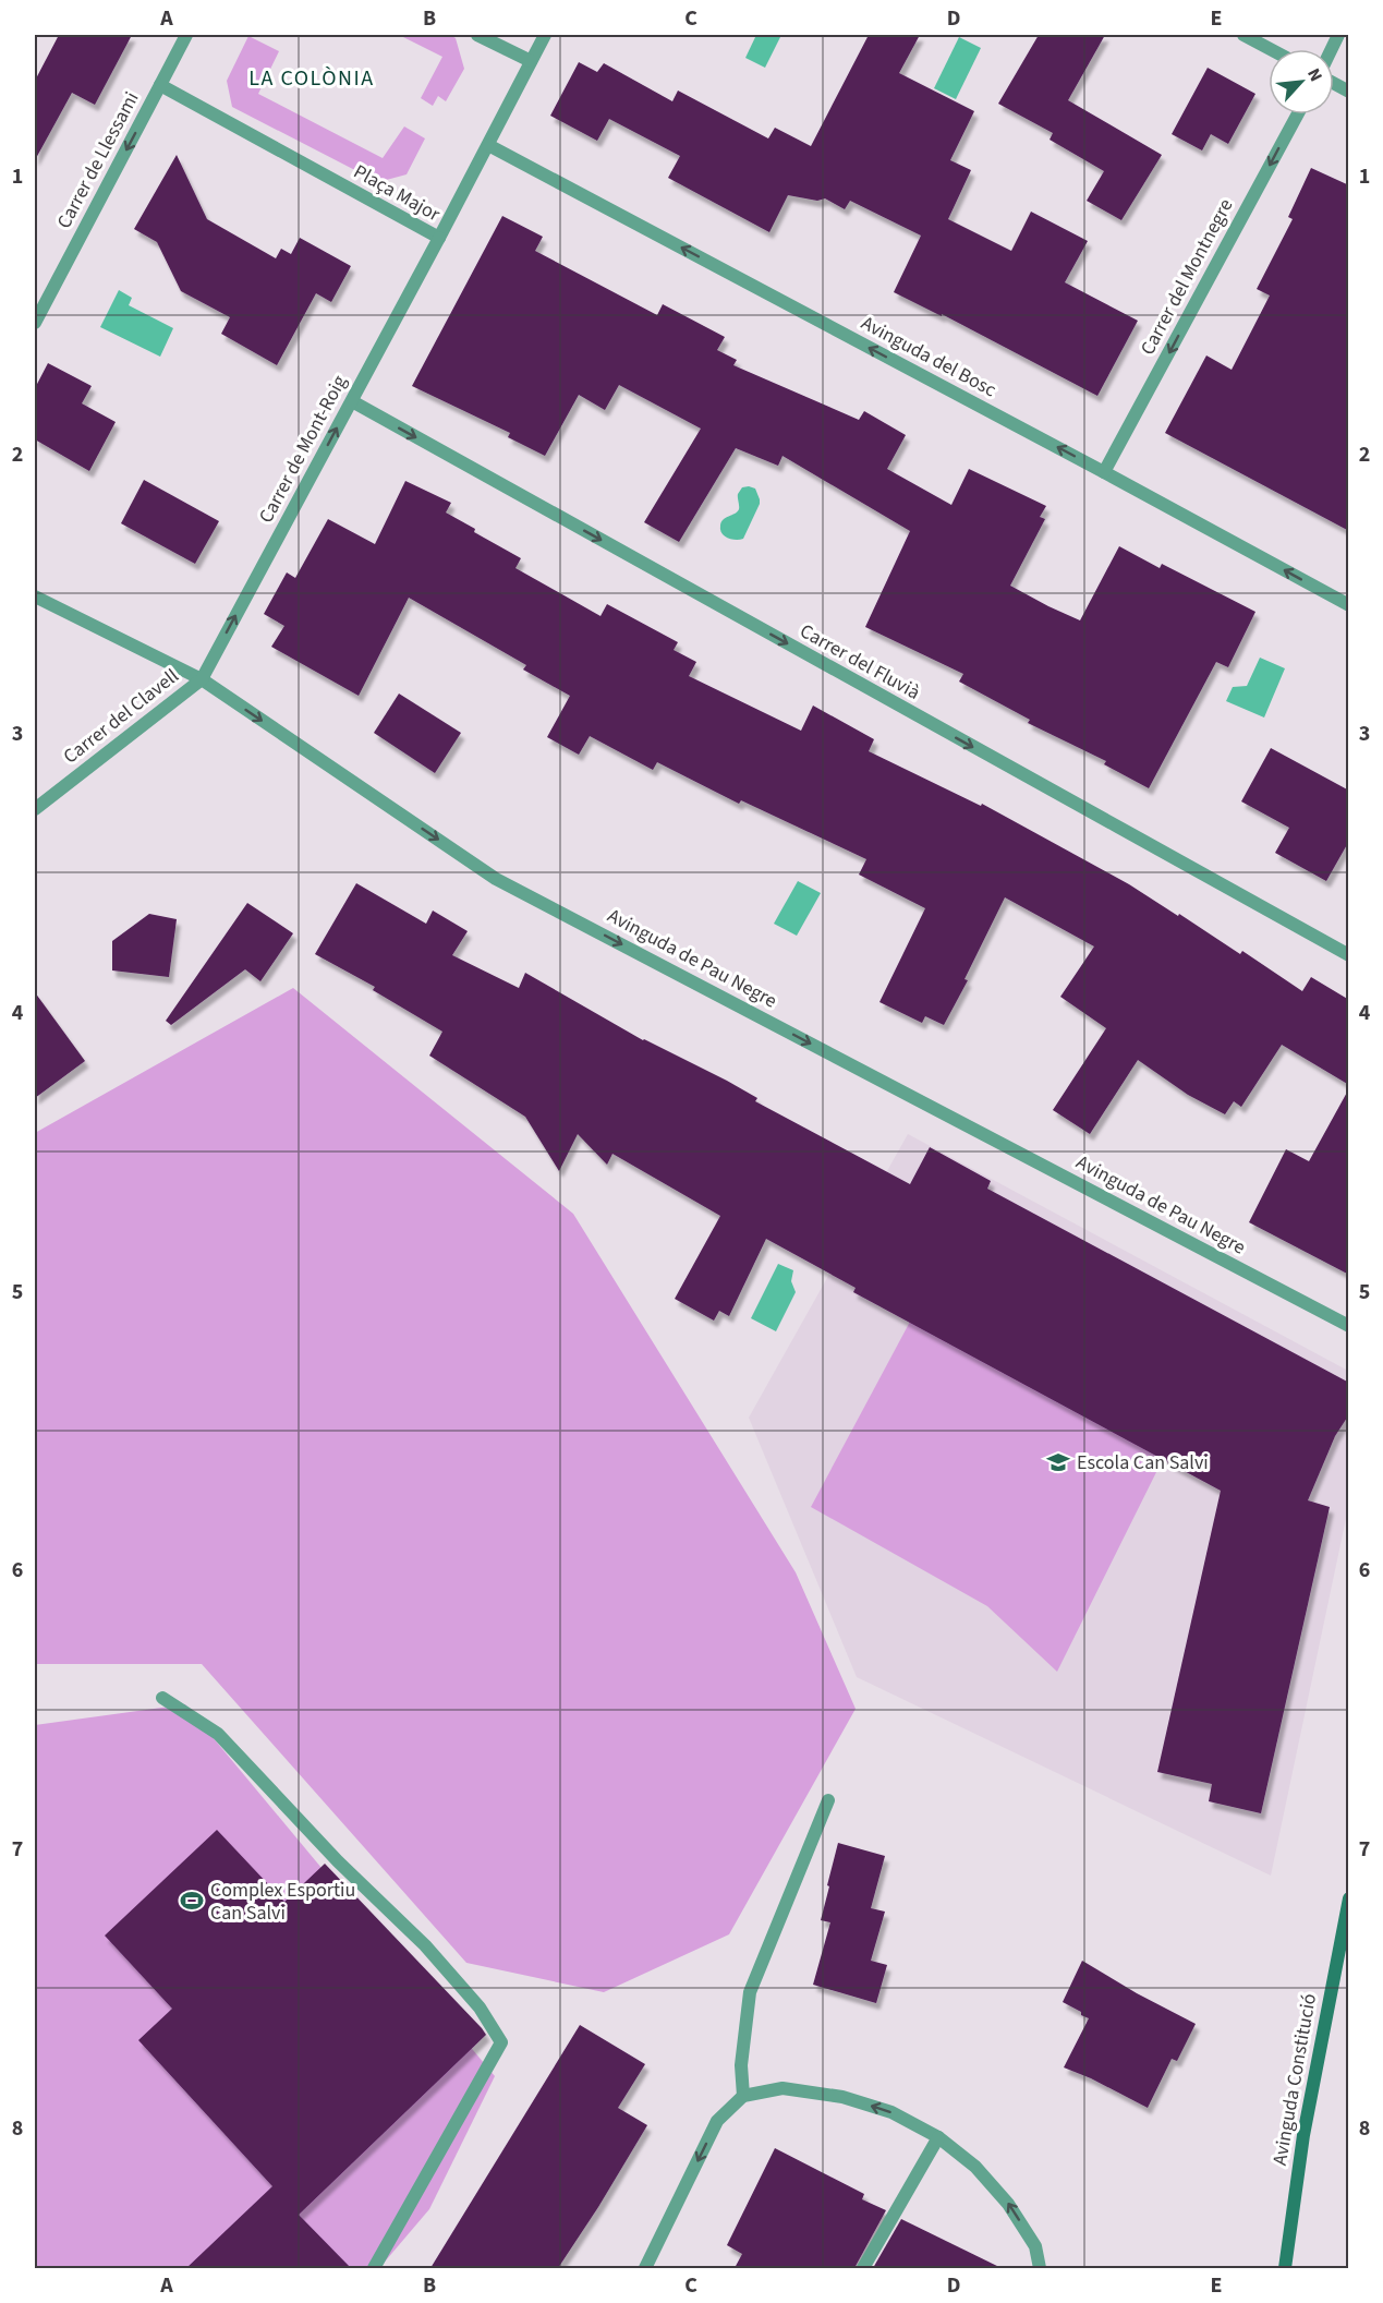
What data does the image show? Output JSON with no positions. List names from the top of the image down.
{
  "streets": {
    "street": [
      "Carrer de Llessami",
      "Plaça Major",
      "Carrer del Montnegre",
      "Avinguda del Bosc",
      "Carrer de Mont-Roig",
      "Carrer del Fluvià",
      "Carrer del Clavell",
      "Avinguda de Pau Negre",
      "Avinguda Constitució"
    ]
  },
  "crossings": [
    ["Carrer de Llessami", "Plaça Major"],
    ["Plaça Major", "Avinguda del Bosc"],
    ["Plaça Major", "Carrer de Mont-Roig"],
    ["Carrer del Montnegre", "Avinguda del Bosc"],
    ["Carrer de Mont-Roig", "Carrer del Fluvià"],
    ["Carrer de Mont-Roig", "Carrer del Clavell"],
    ["Carrer de Mont-Roig", "Avinguda de Pau Negre"],
    ["Carrer del Clavell", "Avinguda de Pau Negre"]
  ],
  "one_way": [
    "Carrer de Llessami",
    "Carrer del Montnegre",
    "Avinguda del Bosc",
    "Carrer de Mont-Roig",
    "Carrer del Fluvià",
    "Avinguda de Pau Negre"
  ],
  "districts": ["LA COLÒNIA"],
  "places": {
    "school or university": ["Escola Can Salvi"],
    "sports": ["Complex Esportiu Can Salvi"]
  },
  "north": "top right",
  "grid": {
    "columns": [
      "A",
      "B",
      "C",
      "D",
      "E"
    ],
    "rows": [
      "1",
      "2",
      "3",
      "4",
      "5",
      "6",
      "7",
      "8"
    ]
  }
}
